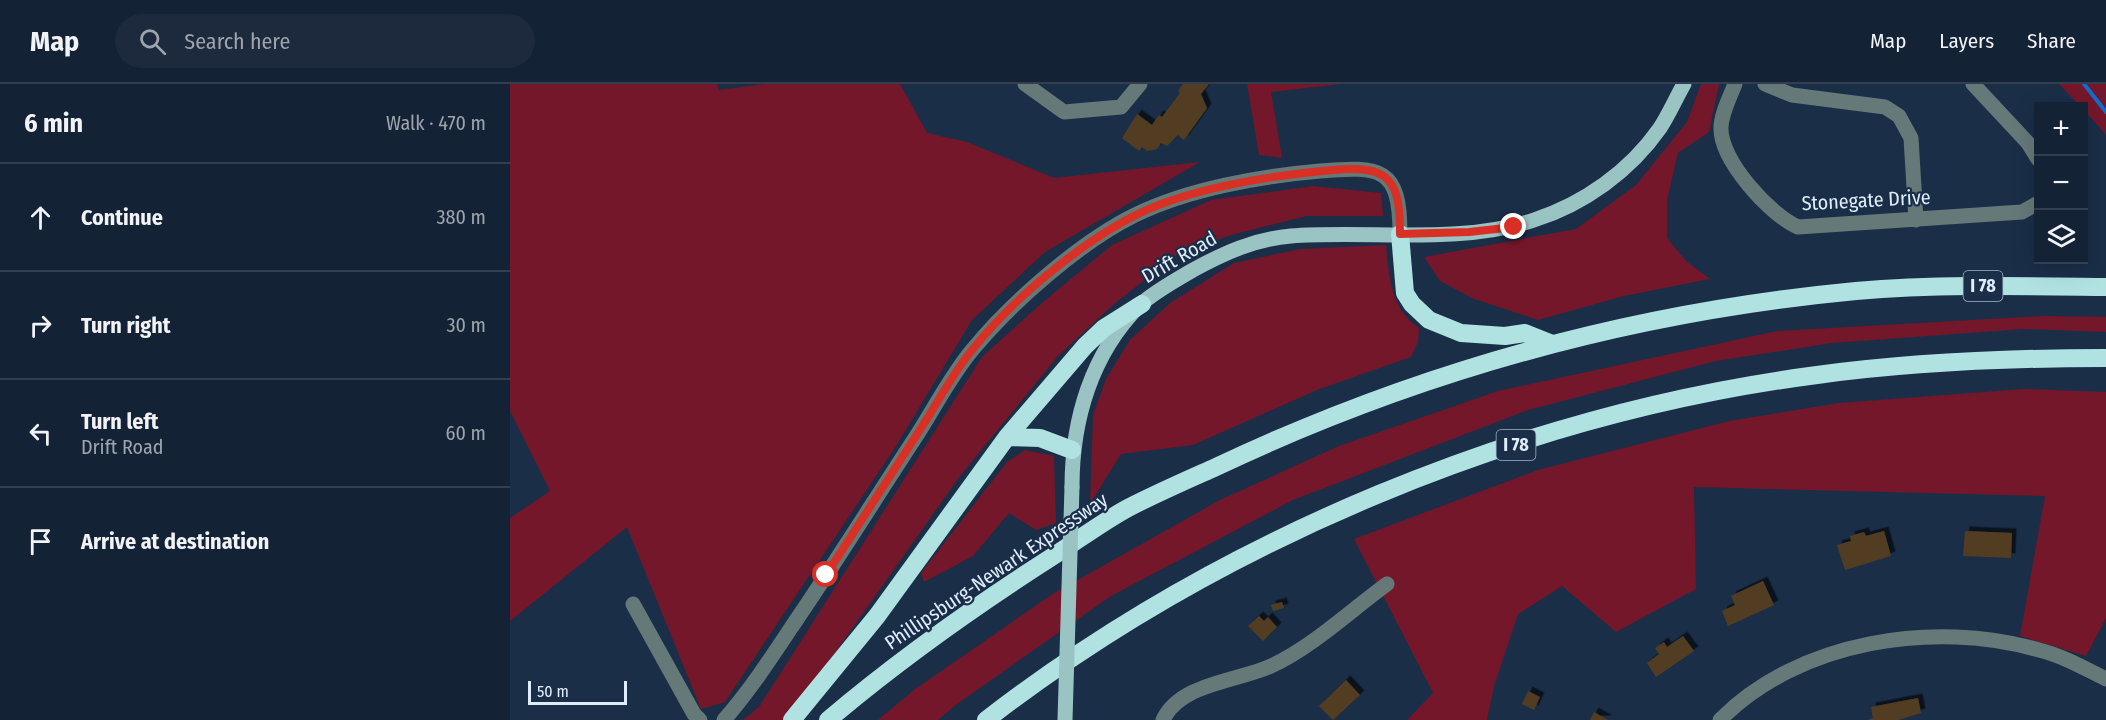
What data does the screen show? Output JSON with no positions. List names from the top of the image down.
{
  "streets": {
    "highway": ["I 78", "Phillipsburg-Newark Expressway"],
    "main road": ["Drift Road"],
    "street": ["Stonegate Drive"]
  },
  "scale_bar": "50 m",
  "page": {
    "header": "Map",
    "search": "Search here",
    "nav": ["Map", "Layers", "Share"],
    "heading": ["6 min", "Walk · 470 m"],
    "map_buttons": ["+", "−"],
    "list": [
      ["Continue", "380 m"],
      ["Turn right", "30 m"],
      ["Turn left", "Drift Road", "60 m"],
      "Arrive at destination"
    ],
    "scale": "50 m"
  }
}
